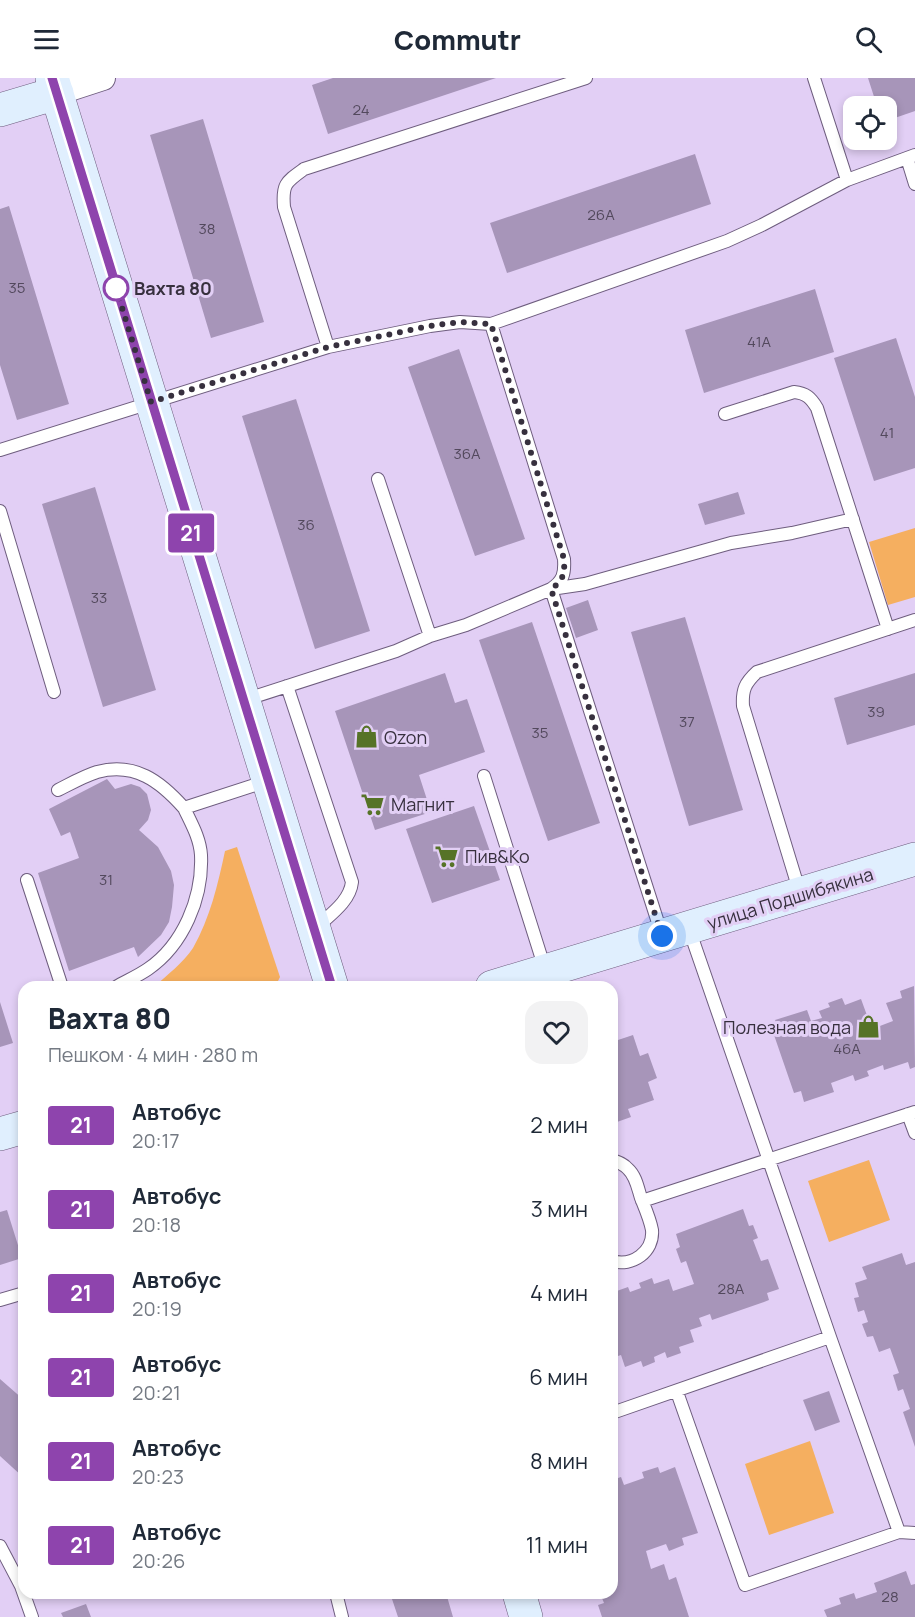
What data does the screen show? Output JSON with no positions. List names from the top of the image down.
{
  "streets": {
    "main road": ["улица Подшибякина"]
  },
  "places": {
    "other": ["Вахта 80"],
    "shop": ["Ozon", "Полезная вода"],
    "supermarket": ["Магнит", "Пив&Ко"]
  },
  "lines": ["bus line 21"],
  "house_numbers": [
    "24",
    "26А",
    "38",
    "35",
    "41А",
    "41",
    "36А",
    "36",
    "33",
    "39",
    "37",
    "35",
    "31",
    "46А",
    "28А",
    "28"
  ],
  "page": {
    "header": "Commutr",
    "on_map": "21",
    "heading": ["Вахта 80", "Пешком · 4 мин · 280 m"],
    "list": [
      {
        "mark": "21",
        "name": "Автобус",
        "note": "20:17",
        "value": "2 мин"
      },
      {
        "mark": "21",
        "name": "Автобус",
        "note": "20:18",
        "value": "3 мин"
      },
      {
        "mark": "21",
        "name": "Автобус",
        "note": "20:19",
        "value": "4 мин"
      },
      {
        "mark": "21",
        "name": "Автобус",
        "note": "20:21",
        "value": "6 мин"
      },
      {
        "mark": "21",
        "name": "Автобус",
        "note": "20:23",
        "value": "8 мин"
      },
      {
        "mark": "21",
        "name": "Автобус",
        "note": "20:26",
        "value": "11 мин"
      }
    ]
  }
}
